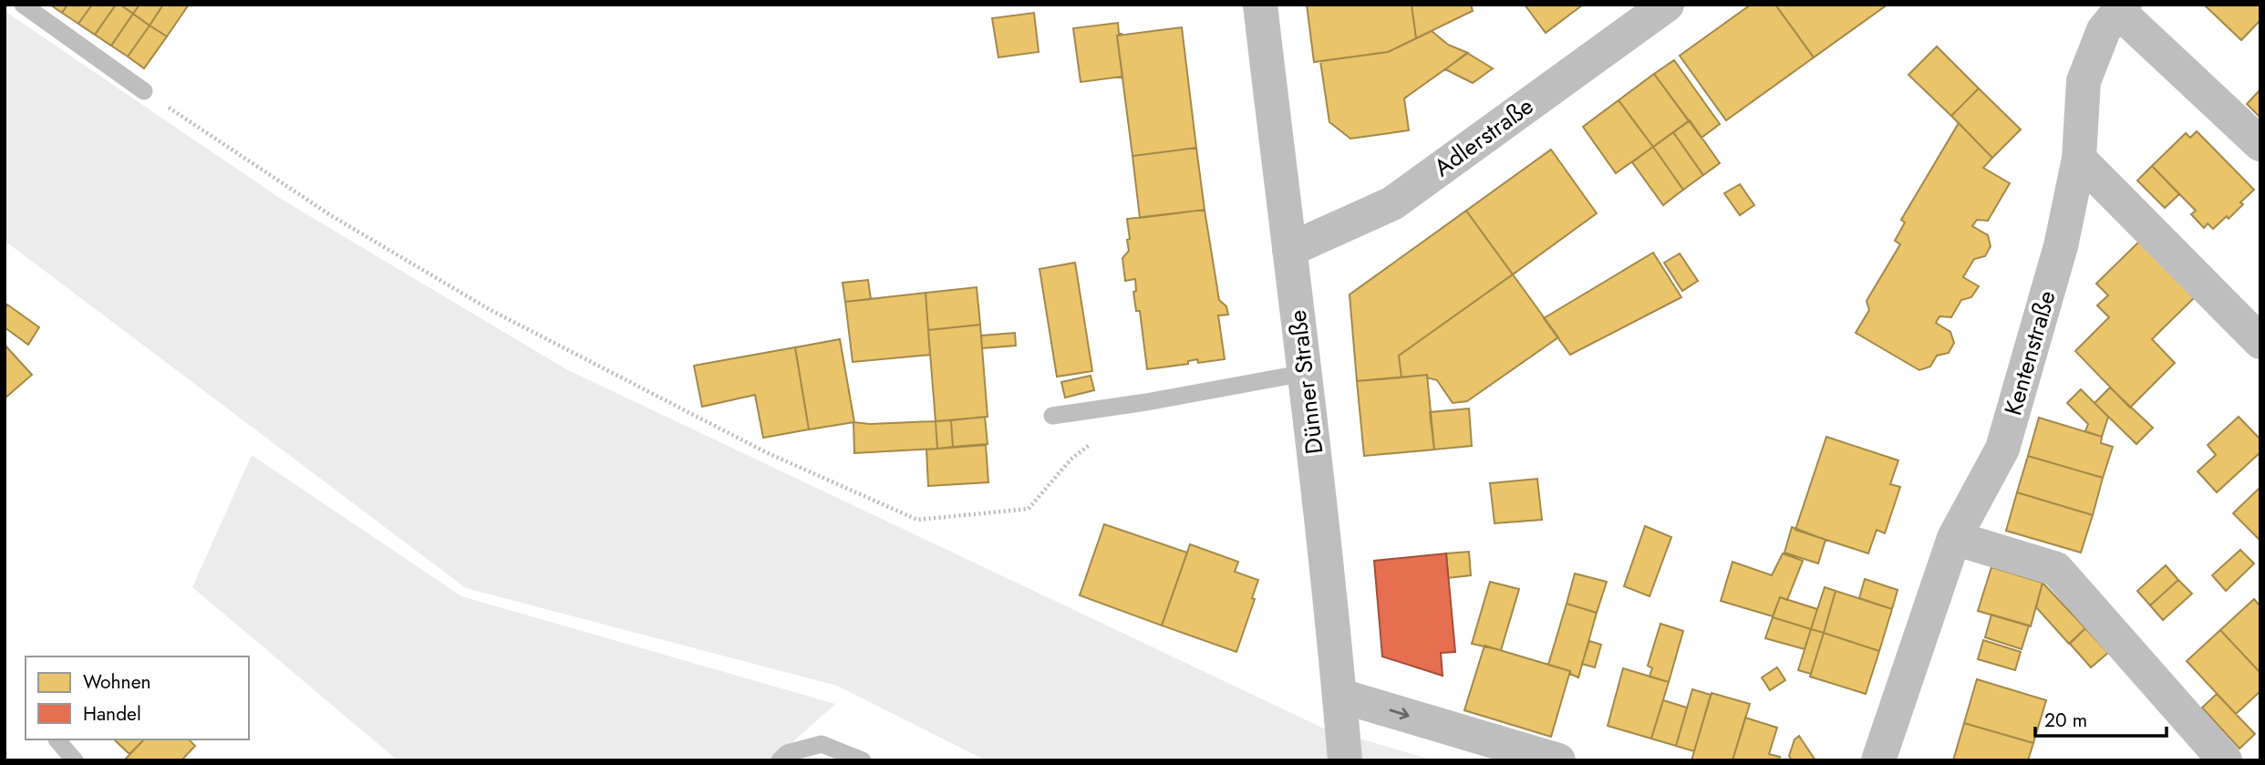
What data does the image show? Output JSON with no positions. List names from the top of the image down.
{
  "streets": {
    "street": ["Adlerstraße", "Kentenstraße", "Dünner Straße"]
  },
  "crossings": [
    ["Adlerstraße", "Dünner Straße"]
  ],
  "legend": ["Wohnen", "Handel"],
  "scale_bar": "20 m"
}
